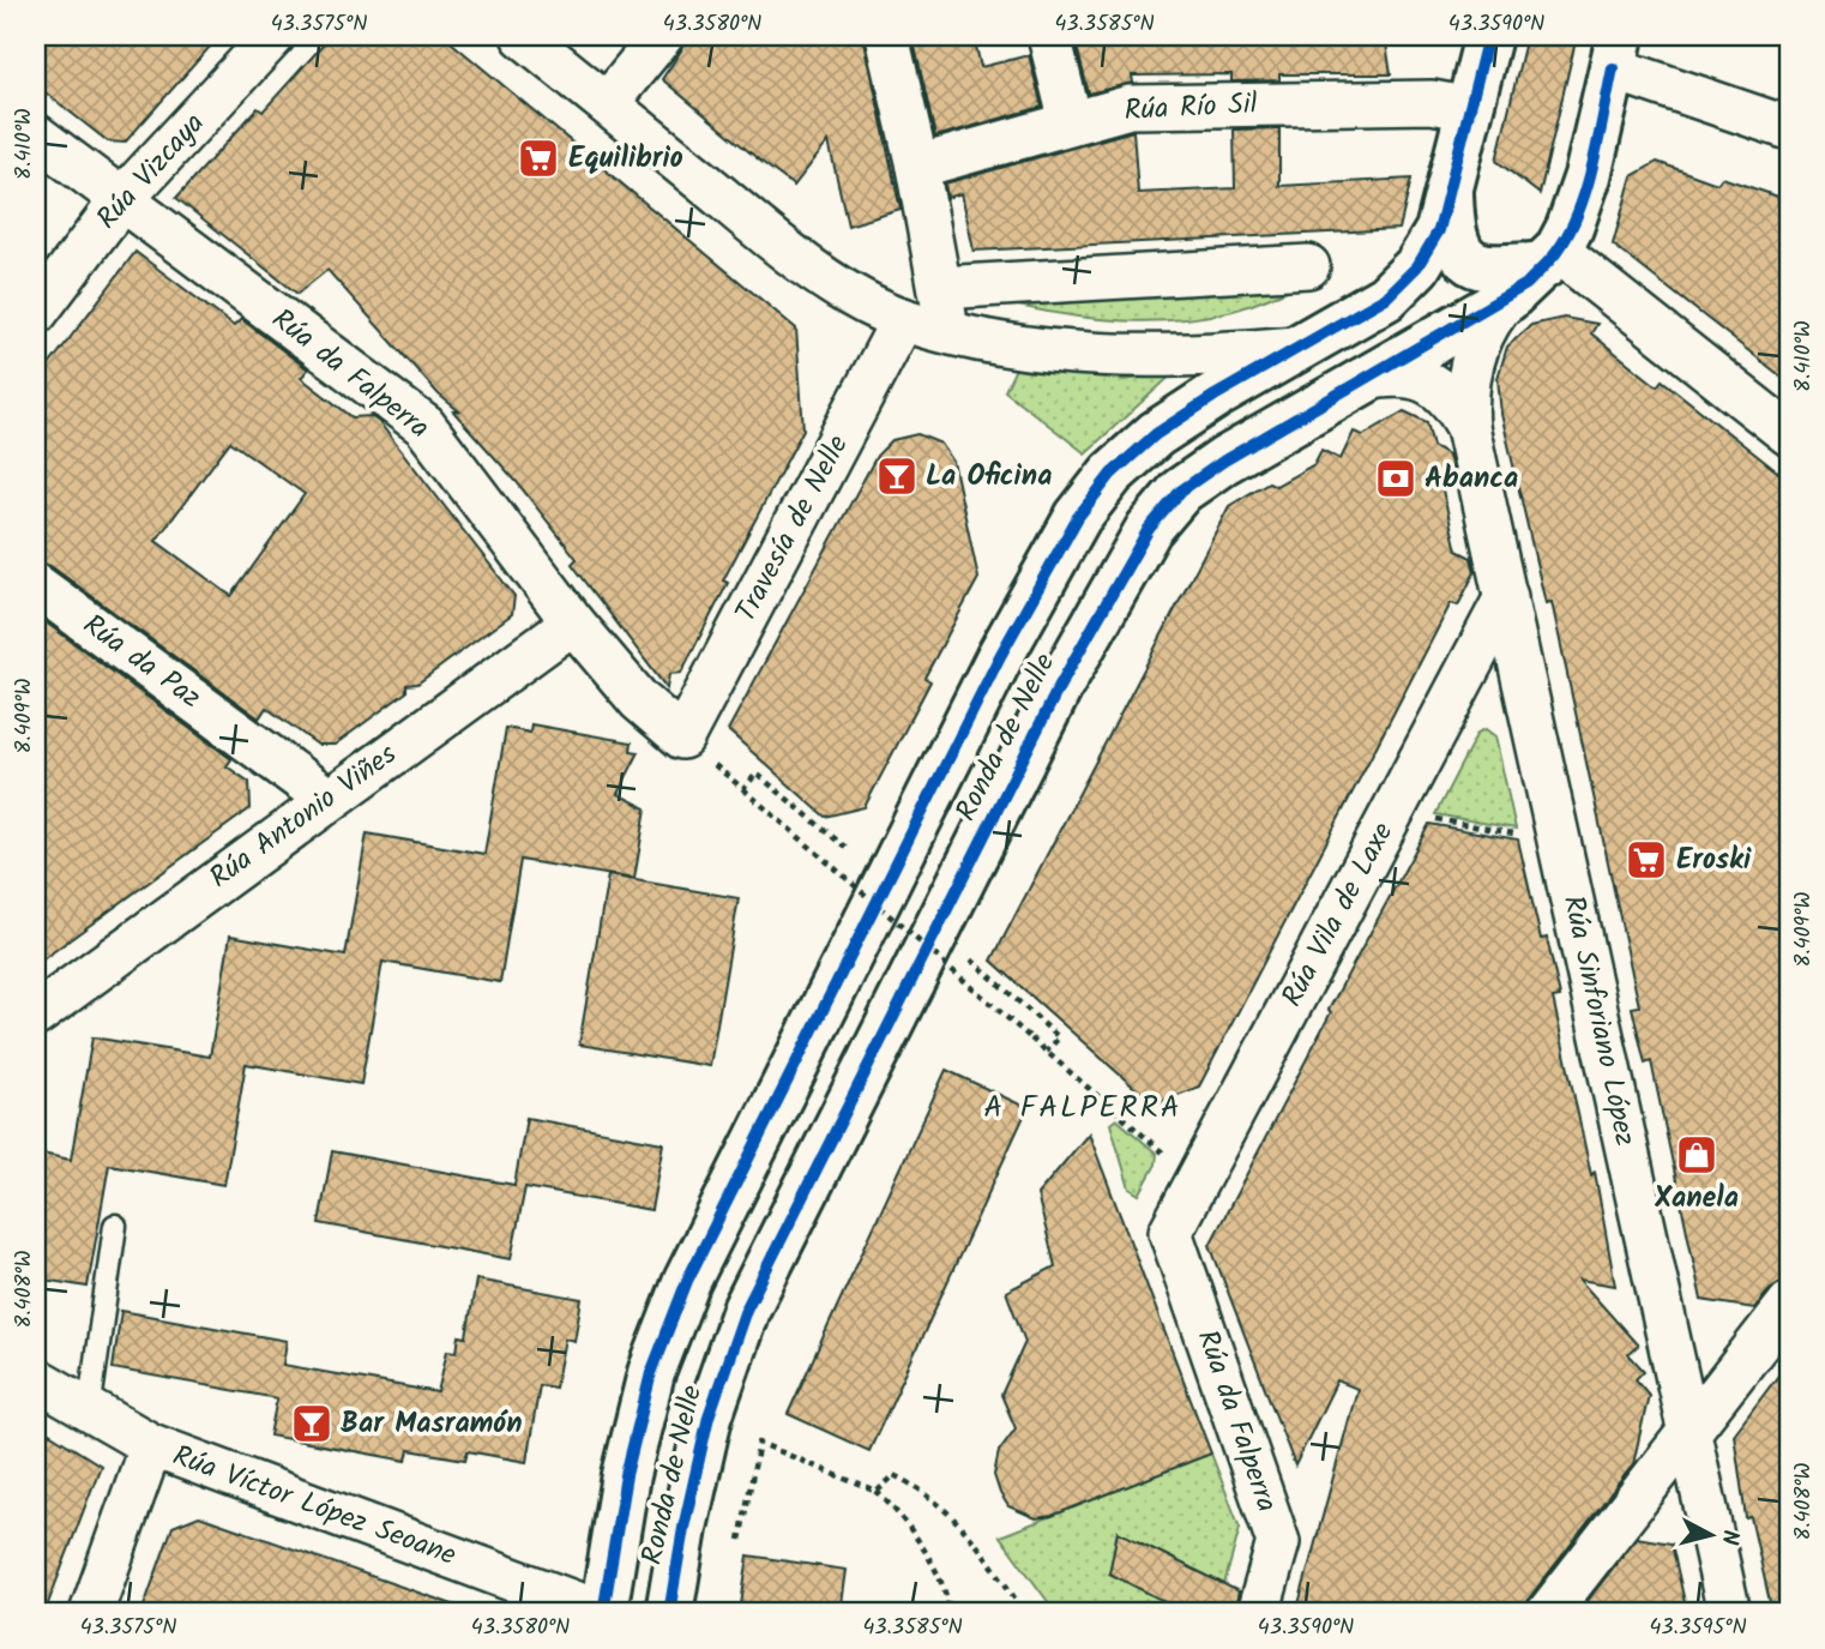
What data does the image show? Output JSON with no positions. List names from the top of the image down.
{
  "streets": {
    "street": [
      "Rúa Río Sil",
      "Rúa Vizcaya",
      "Rúa da Falperra",
      "Travesía de Nelle",
      "Rúa da Paz",
      "Ronda de Nelle",
      "Rúa Antonio Viñes",
      "Rúa Vila de Laxe",
      "Rúa Sinforiano López",
      "Rúa Víctor López Seoane"
    ]
  },
  "crossings": [
    ["Rúa Río Sil", "Ronda de Nelle"],
    ["Rúa Vizcaya", "Rúa da Falperra"],
    ["Rúa da Falperra", "Travesía de Nelle"],
    ["Rúa da Falperra", "Rúa Antonio Viñes"],
    ["Rúa da Falperra", "Rúa Vila de Laxe"],
    ["Rúa da Paz", "Rúa Antonio Viñes"],
    ["Ronda de Nelle", "Rúa Sinforiano López"],
    ["Ronda de Nelle", "Rúa Víctor López Seoane"],
    ["Rúa Vila de Laxe", "Rúa Sinforiano López"]
  ],
  "districts": ["A FALPERRA"],
  "places": {
    "supermarket": ["Equilibrio", "Eroski"],
    "bar": ["La Oficina", "Bar Masramón"],
    "bank": ["Abanca"],
    "shop": ["Xanela"]
  },
  "north": "right",
  "coordinates": [
    "43.3575°N",
    "43.3580°N",
    "43.3585°N",
    "43.3590°N",
    "8.410°W",
    "8.409°W",
    "8.408°W",
    "43.3595°N"
  ]
}
